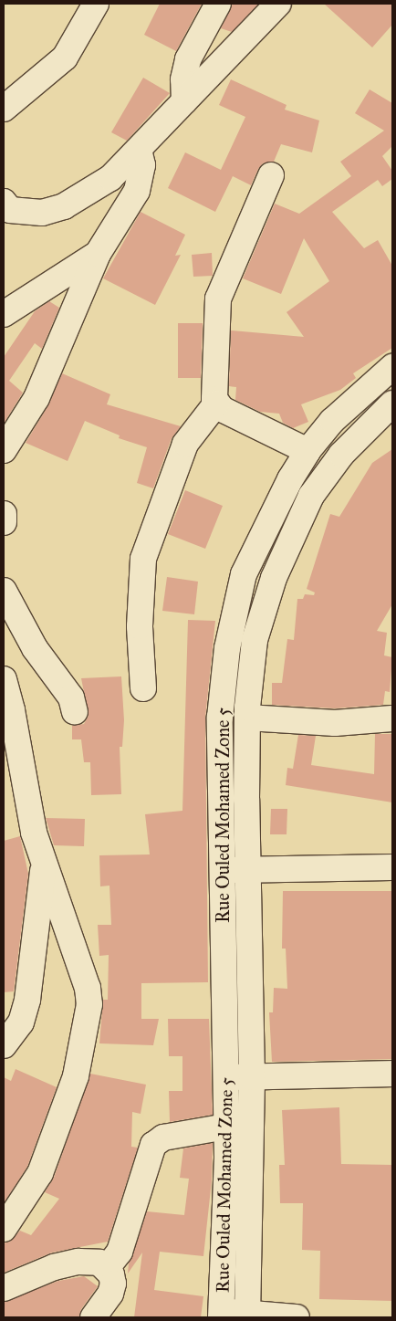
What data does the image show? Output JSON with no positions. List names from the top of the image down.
{
  "streets": {
    "street": ["Rue Ouled Mohamed Zone 5"]
  }
}
